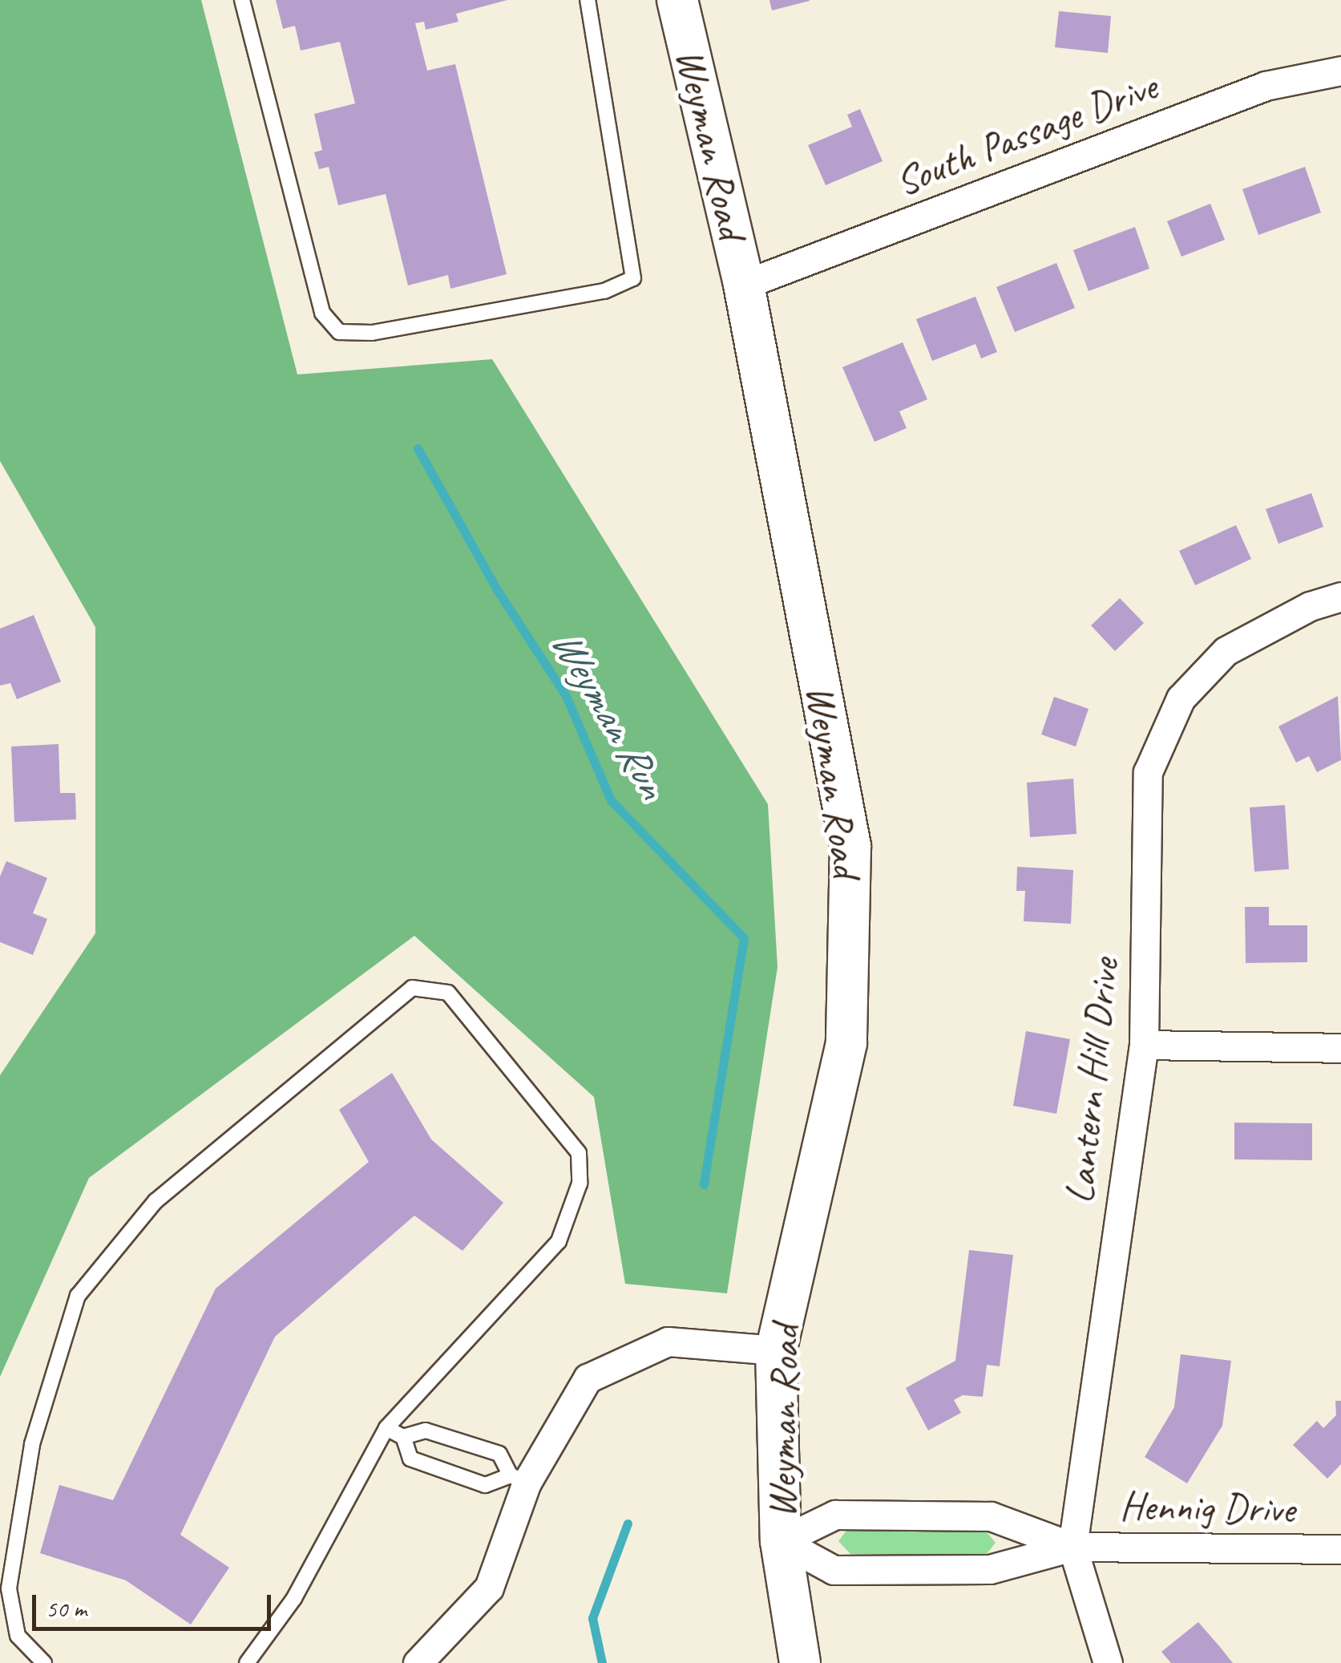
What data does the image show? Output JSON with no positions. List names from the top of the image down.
{
  "streets": {
    "street": [
      "South Passage Drive",
      "Weyman Road",
      "Lantern Hill Drive",
      "Hennig Drive"
    ]
  },
  "crossings": [
    ["South Passage Drive", "Weyman Road"],
    ["Weyman Road", "Hennig Drive"],
    ["Lantern Hill Drive", "Hennig Drive"]
  ],
  "water": ["Weyman Run"],
  "scale_bar": "50 m"
}
